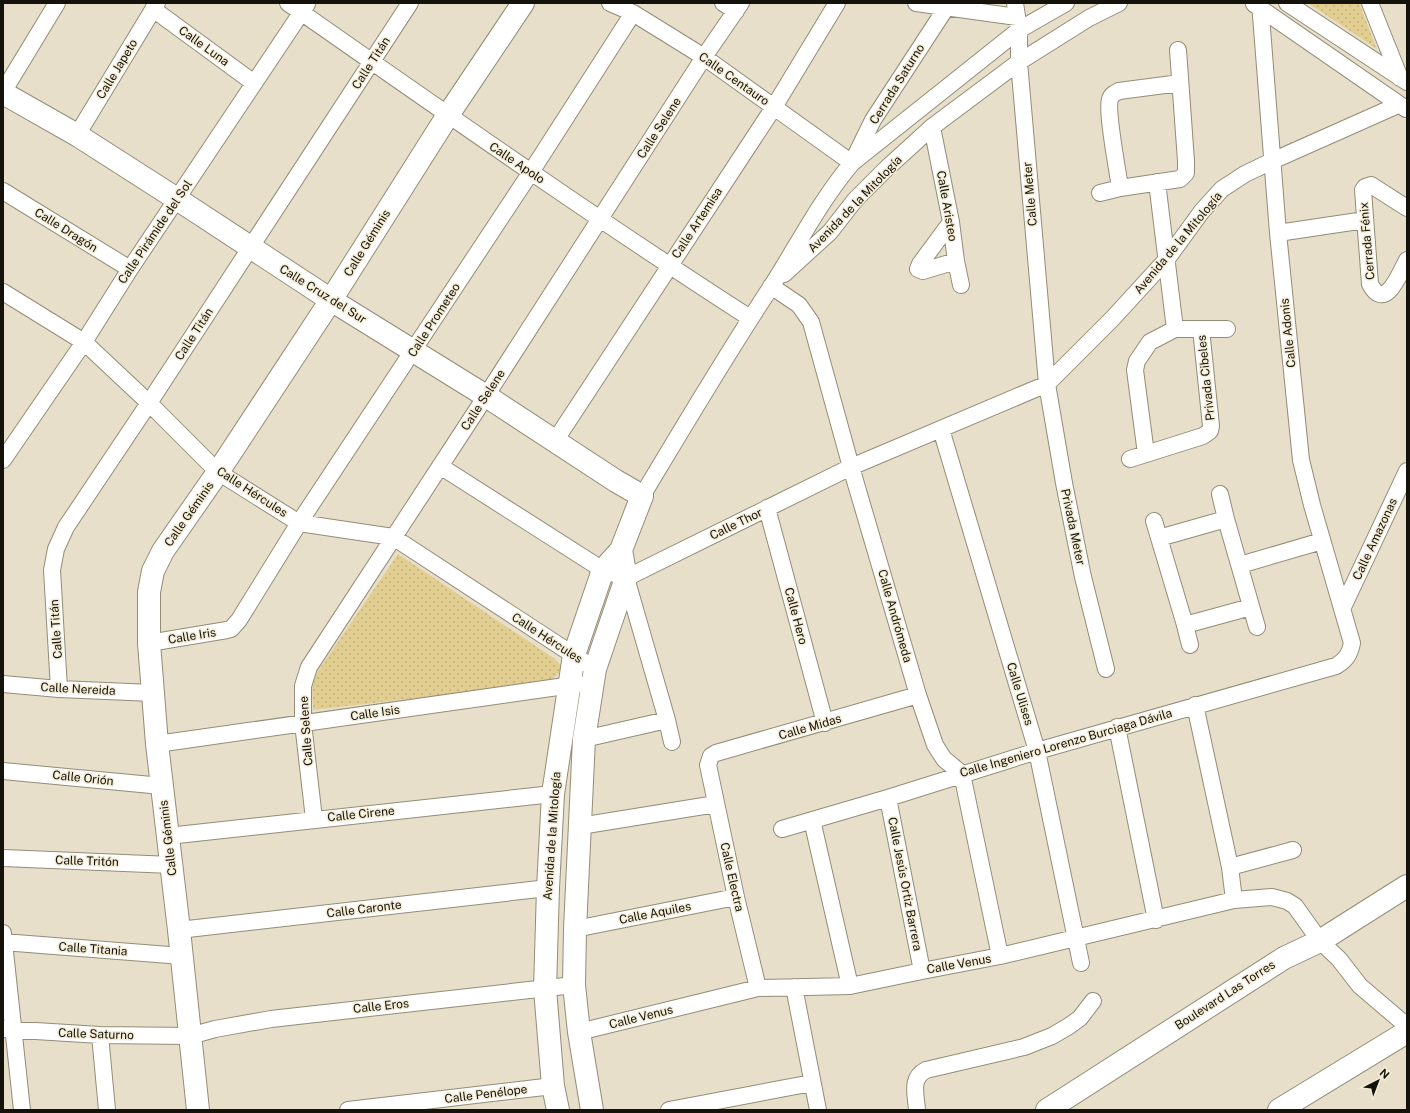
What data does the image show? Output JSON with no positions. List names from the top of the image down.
{
  "streets": {
    "street": [
      "Calle Luna",
      "Calle Titán",
      "Calle Japeto",
      "Calle Centauro",
      "Cerrada Saturno",
      "Calle Selene",
      "Calle Apolo",
      "Calle Meter",
      "Avenida de la Mitología",
      "Calle Aristeo",
      "Calle Artemisa",
      "Calle Dragón",
      "Calle Pirámide del Sol",
      "Cerrada Fénix",
      "Calle Géminis",
      "Calle Cruz del Sur",
      "Calle Prometeo",
      "Calle Adonis",
      "Privada Cibeles",
      "Calle Hércules",
      "Calle Thor",
      "Privada Meter",
      "Calle Amazonas",
      "Calle Hero",
      "Calle Andrómeda",
      "Calle Iris",
      "Calle Nereida",
      "Calle Ulises",
      "Calle Isis",
      "Calle Midas",
      "Calle Ingeniero Lorenzo Burciaga Dávila",
      "Calle Orión",
      "Calle Cirene",
      "Calle Tritón",
      "Calle Electra",
      "Calle Jesús Ortiz Barrera",
      "Calle Caronte",
      "Calle Aquiles",
      "Calle Titania",
      "Calle Venus",
      "Boulevard Las Torres",
      "Calle Eros",
      "Calle Saturno",
      "Calle Penélope"
    ]
  },
  "crossings": [
    ["Calle Luna", "Calle Japeto"],
    ["Calle Luna", "Calle Pirámide del Sol"],
    ["Calle Titán", "Calle Apolo"],
    ["Calle Titán", "Calle Cruz del Sur"],
    ["Calle Titán", "Calle Hércules"],
    ["Calle Titán", "Calle Nereida"],
    ["Calle Japeto", "Calle Cruz del Sur"],
    ["Calle Centauro", "Cerrada Saturno"],
    ["Calle Centauro", "Calle Selene"],
    ["Calle Centauro", "Avenida de la Mitología"],
    ["Calle Centauro", "Calle Artemisa"],
    ["Calle Centauro", "Calle Prometeo"],
    ["Cerrada Saturno", "Avenida de la Mitología"],
    ["Calle Selene", "Calle Apolo"],
    ["Calle Selene", "Calle Cruz del Sur"],
    ["Calle Selene", "Calle Hércules"],
    ["Calle Selene", "Calle Isis"],
    ["Calle Selene", "Calle Cirene"],
    ["Calle Apolo", "Avenida de la Mitología"],
    ["Calle Apolo", "Calle Artemisa"],
    ["Calle Apolo", "Calle Pirámide del Sol"],
    ["Calle Apolo", "Calle Géminis"],
    ["Calle Apolo", "Calle Prometeo"],
    ["Calle Meter", "Avenida de la Mitología"],
    ["Calle Meter", "Calle Thor"],
    ["Calle Meter", "Privada Meter"],
    ["Avenida de la Mitología", "Calle Aristeo"],
    ["Avenida de la Mitología", "Calle Cruz del Sur"],
    ["Avenida de la Mitología", "Calle Adonis"],
    ["Avenida de la Mitología", "Calle Hércules"],
    ["Avenida de la Mitología", "Calle Thor"],
    ["Avenida de la Mitología", "Privada Meter"],
    ["Avenida de la Mitología", "Calle Andrómeda"],
    ["Avenida de la Mitología", "Calle Isis"],
    ["Avenida de la Mitología", "Calle Cirene"],
    ["Avenida de la Mitología", "Calle Caronte"],
    ["Avenida de la Mitología", "Calle Eros"],
    ["Avenida de la Mitología", "Calle Penélope"],
    ["Calle Artemisa", "Calle Cruz del Sur"],
    ["Calle Dragón", "Calle Pirámide del Sol"],
    ["Calle Pirámide del Sol", "Calle Cruz del Sur"],
    ["Calle Pirámide del Sol", "Calle Hércules"],
    ["Calle Géminis", "Calle Cruz del Sur"],
    ["Calle Géminis", "Calle Hércules"],
    ["Calle Géminis", "Calle Iris"],
    ["Calle Géminis", "Calle Nereida"],
    ["Calle Géminis", "Calle Isis"],
    ["Calle Géminis", "Calle Orión"],
    ["Calle Géminis", "Calle Cirene"],
    ["Calle Géminis", "Calle Tritón"],
    ["Calle Géminis", "Calle Caronte"],
    ["Calle Géminis", "Calle Titania"],
    ["Calle Géminis", "Calle Eros"],
    ["Calle Géminis", "Calle Saturno"],
    ["Calle Cruz del Sur", "Calle Prometeo"],
    ["Calle Prometeo", "Calle Hércules"],
    ["Calle Prometeo", "Calle Iris"],
    ["Calle Adonis", "Calle Amazonas"],
    ["Calle Adonis", "Calle Ingeniero Lorenzo Burciaga Dávila"],
    ["Calle Hércules", "Calle Isis"],
    ["Calle Thor", "Privada Meter"],
    ["Calle Thor", "Calle Hero"],
    ["Calle Thor", "Calle Andrómeda"],
    ["Calle Thor", "Calle Ulises"],
    ["Calle Hero", "Calle Midas"],
    ["Calle Andrómeda", "Calle Midas"],
    ["Calle Andrómeda", "Calle Ingeniero Lorenzo Burciaga Dávila"],
    ["Calle Ulises", "Calle Ingeniero Lorenzo Burciaga Dávila"],
    ["Calle Ulises", "Calle Venus"],
    ["Calle Midas", "Calle Electra"],
    ["Calle Ingeniero Lorenzo Burciaga Dávila", "Calle Jesús Ortiz Barrera"],
    ["Calle Electra", "Calle Aquiles"],
    ["Calle Electra", "Calle Venus"],
    ["Calle Jesús Ortiz Barrera", "Calle Venus"],
    ["Calle Venus", "Boulevard Las Torres"],
    ["Calle Eros", "Calle Saturno"]
  ],
  "north": "top right"
}
